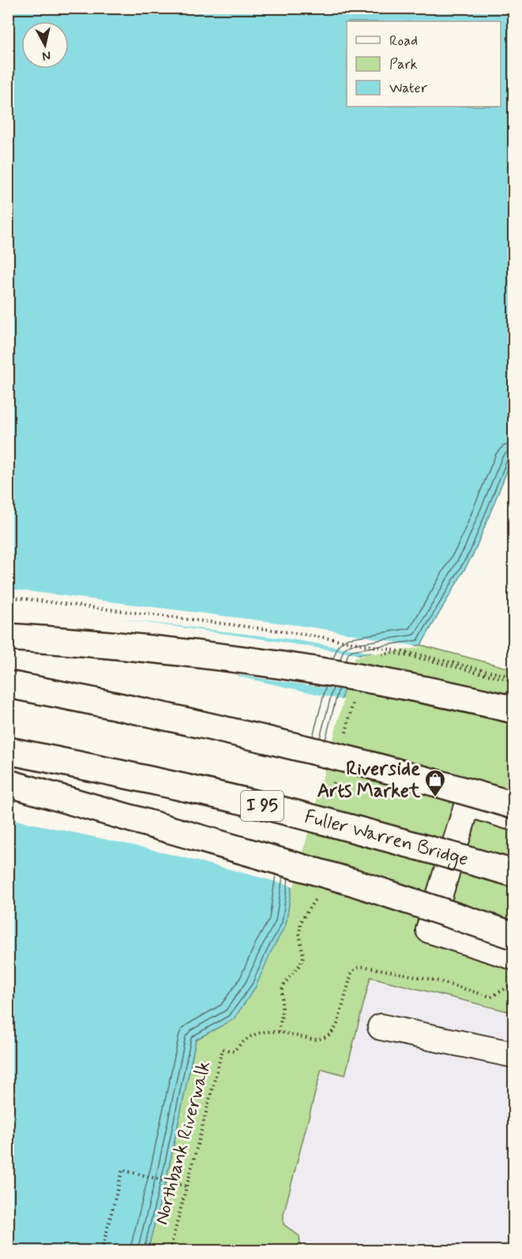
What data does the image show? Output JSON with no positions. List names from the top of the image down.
{
  "streets": {
    "highway": ["I 95", "Fuller Warren Bridge"],
    "path": ["Northbank Riverwalk"]
  },
  "places": {
    "shop": ["Riverside Arts Market"]
  },
  "legend": ["Road", "Park", "Water"],
  "north": "bottom"
}
